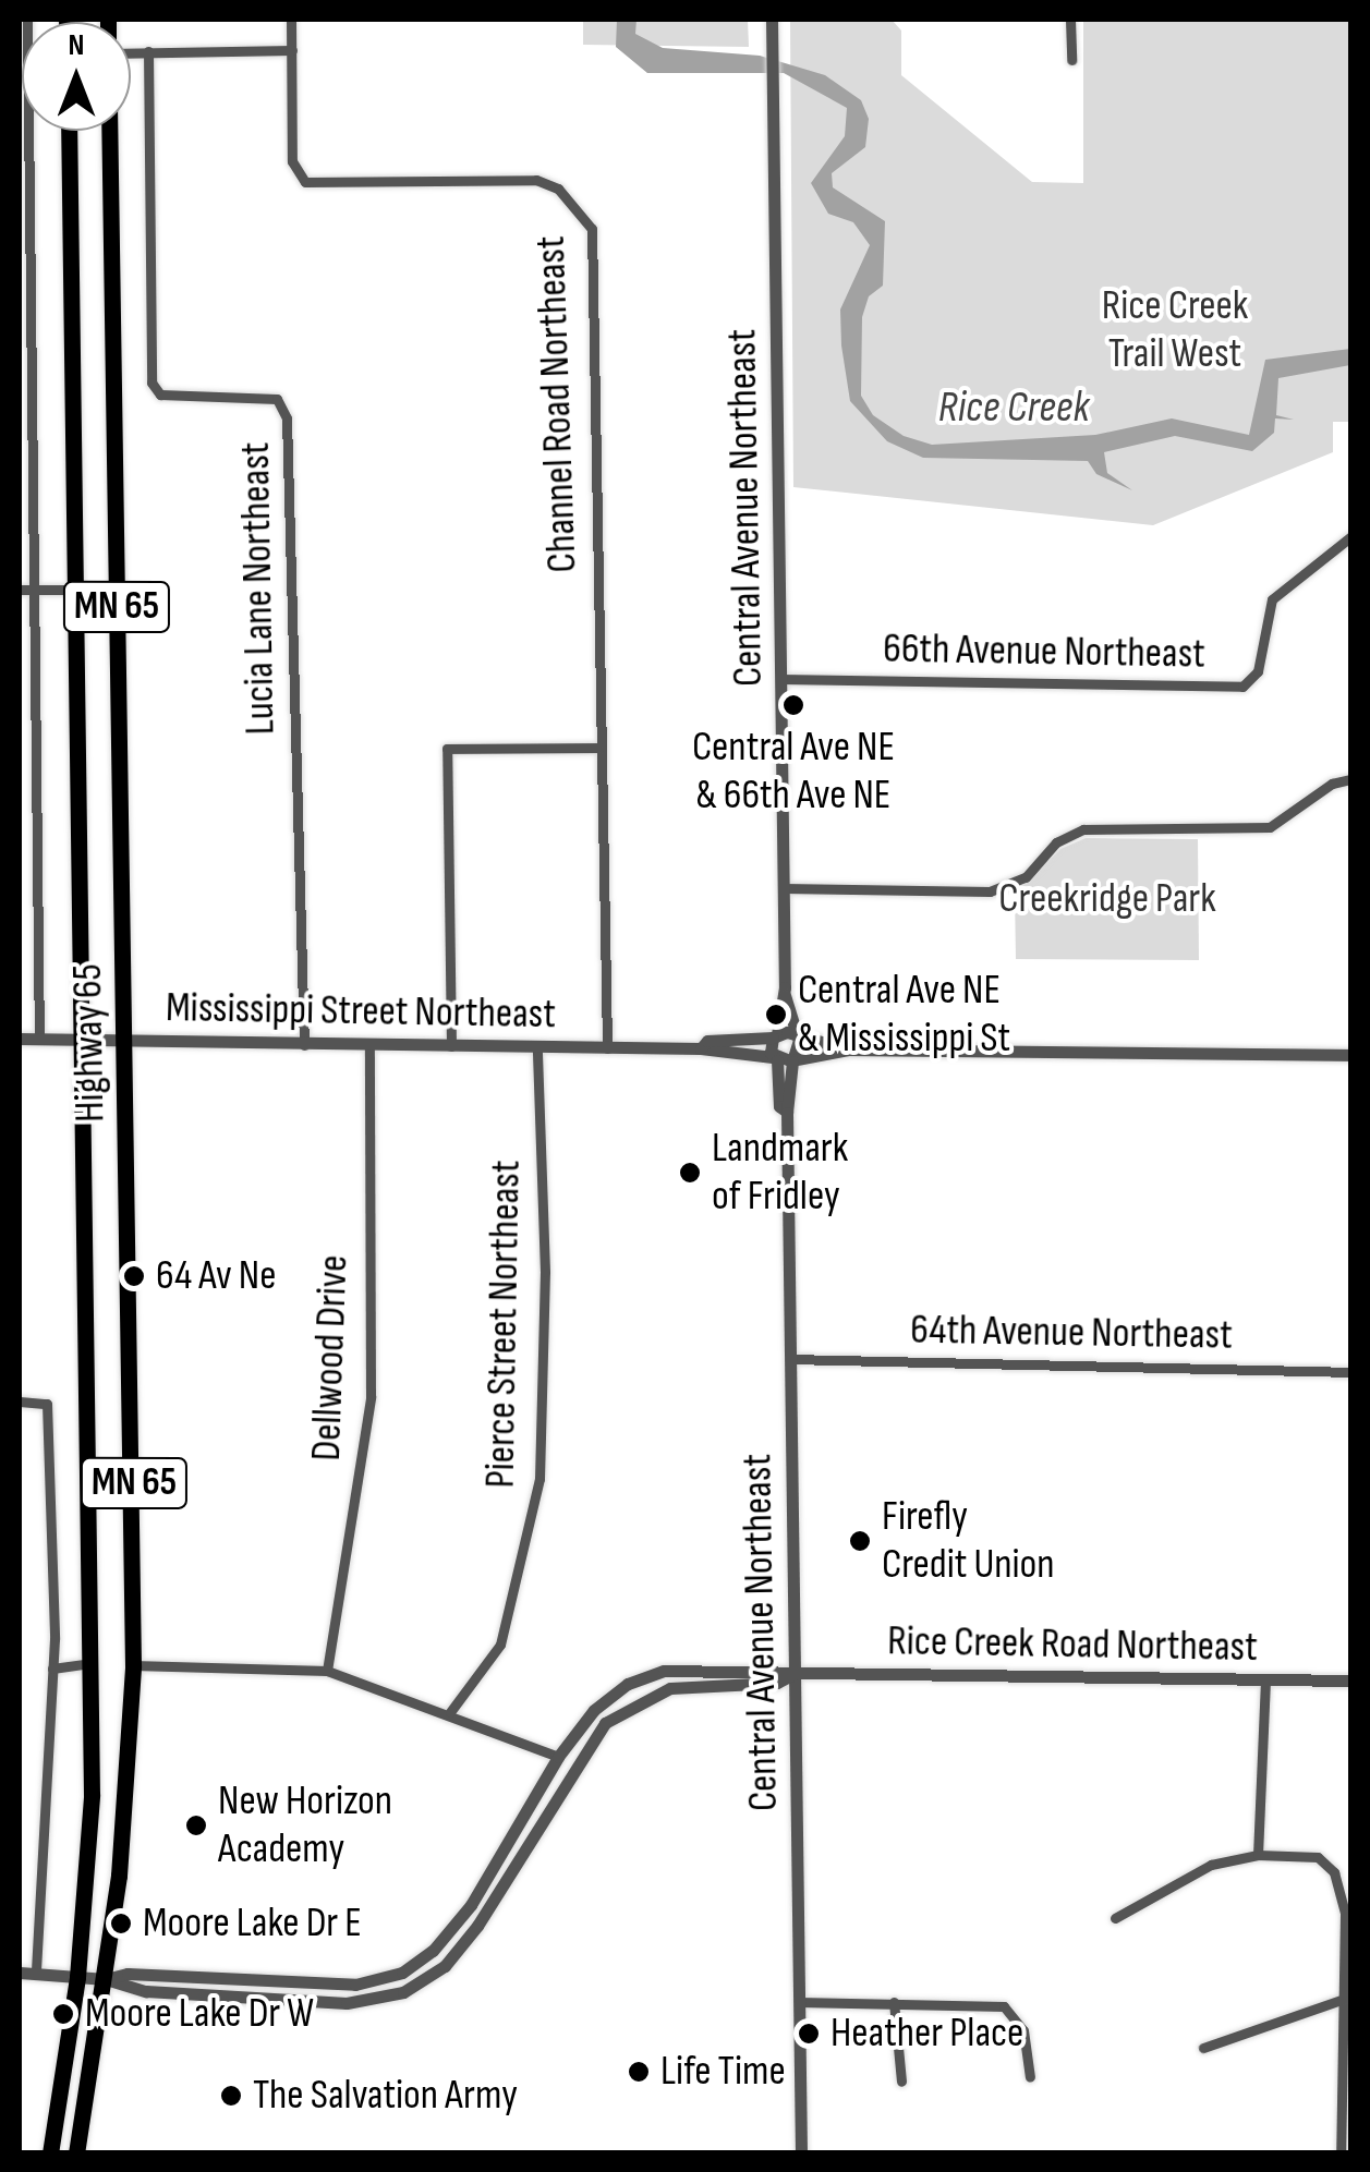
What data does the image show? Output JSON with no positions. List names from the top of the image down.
{
  "streets": {
    "highway": ["MN 65", "Highway 65"],
    "street": [
      "Channel Road Northeast",
      "Central Avenue Northeast",
      "Lucia Lane Northeast",
      "66th Avenue Northeast",
      "Mississippi Street Northeast",
      "Pierce Street Northeast",
      "64th Avenue Northeast",
      "Dellwood Drive",
      "Rice Creek Road Northeast"
    ]
  },
  "crossings": [
    ["Channel Road Northeast", "Mississippi Street Northeast"],
    ["Central Avenue Northeast", "66th Avenue Northeast"],
    ["Central Avenue Northeast", "Mississippi Street Northeast"],
    ["Central Avenue Northeast", "64th Avenue Northeast"],
    ["Central Avenue Northeast", "Rice Creek Road Northeast"],
    ["Lucia Lane Northeast", "Mississippi Street Northeast"],
    ["MN 65", "Highway 65"],
    ["MN 65", "Rice Creek Road Northeast"],
    ["Mississippi Street Northeast", "Highway 65"],
    ["Mississippi Street Northeast", "Pierce Street Northeast"],
    ["Mississippi Street Northeast", "Dellwood Drive"],
    ["Highway 65", "Rice Creek Road Northeast"]
  ],
  "water": ["Rice Creek"],
  "parks": ["Rice Creek Trail West", "Creekridge Park"],
  "places": [
    "Central Ave NE & 66th Ave NE",
    "Central Ave NE & Mississippi St",
    "Landmark of Fridley",
    "64 Av Ne",
    "Firefly Credit Union",
    "New Horizon Academy",
    "Moore Lake Dr E",
    "Moore Lake Dr W",
    "Heather Place",
    "Life Time",
    "The Salvation Army"
  ],
  "north": "top"
}
